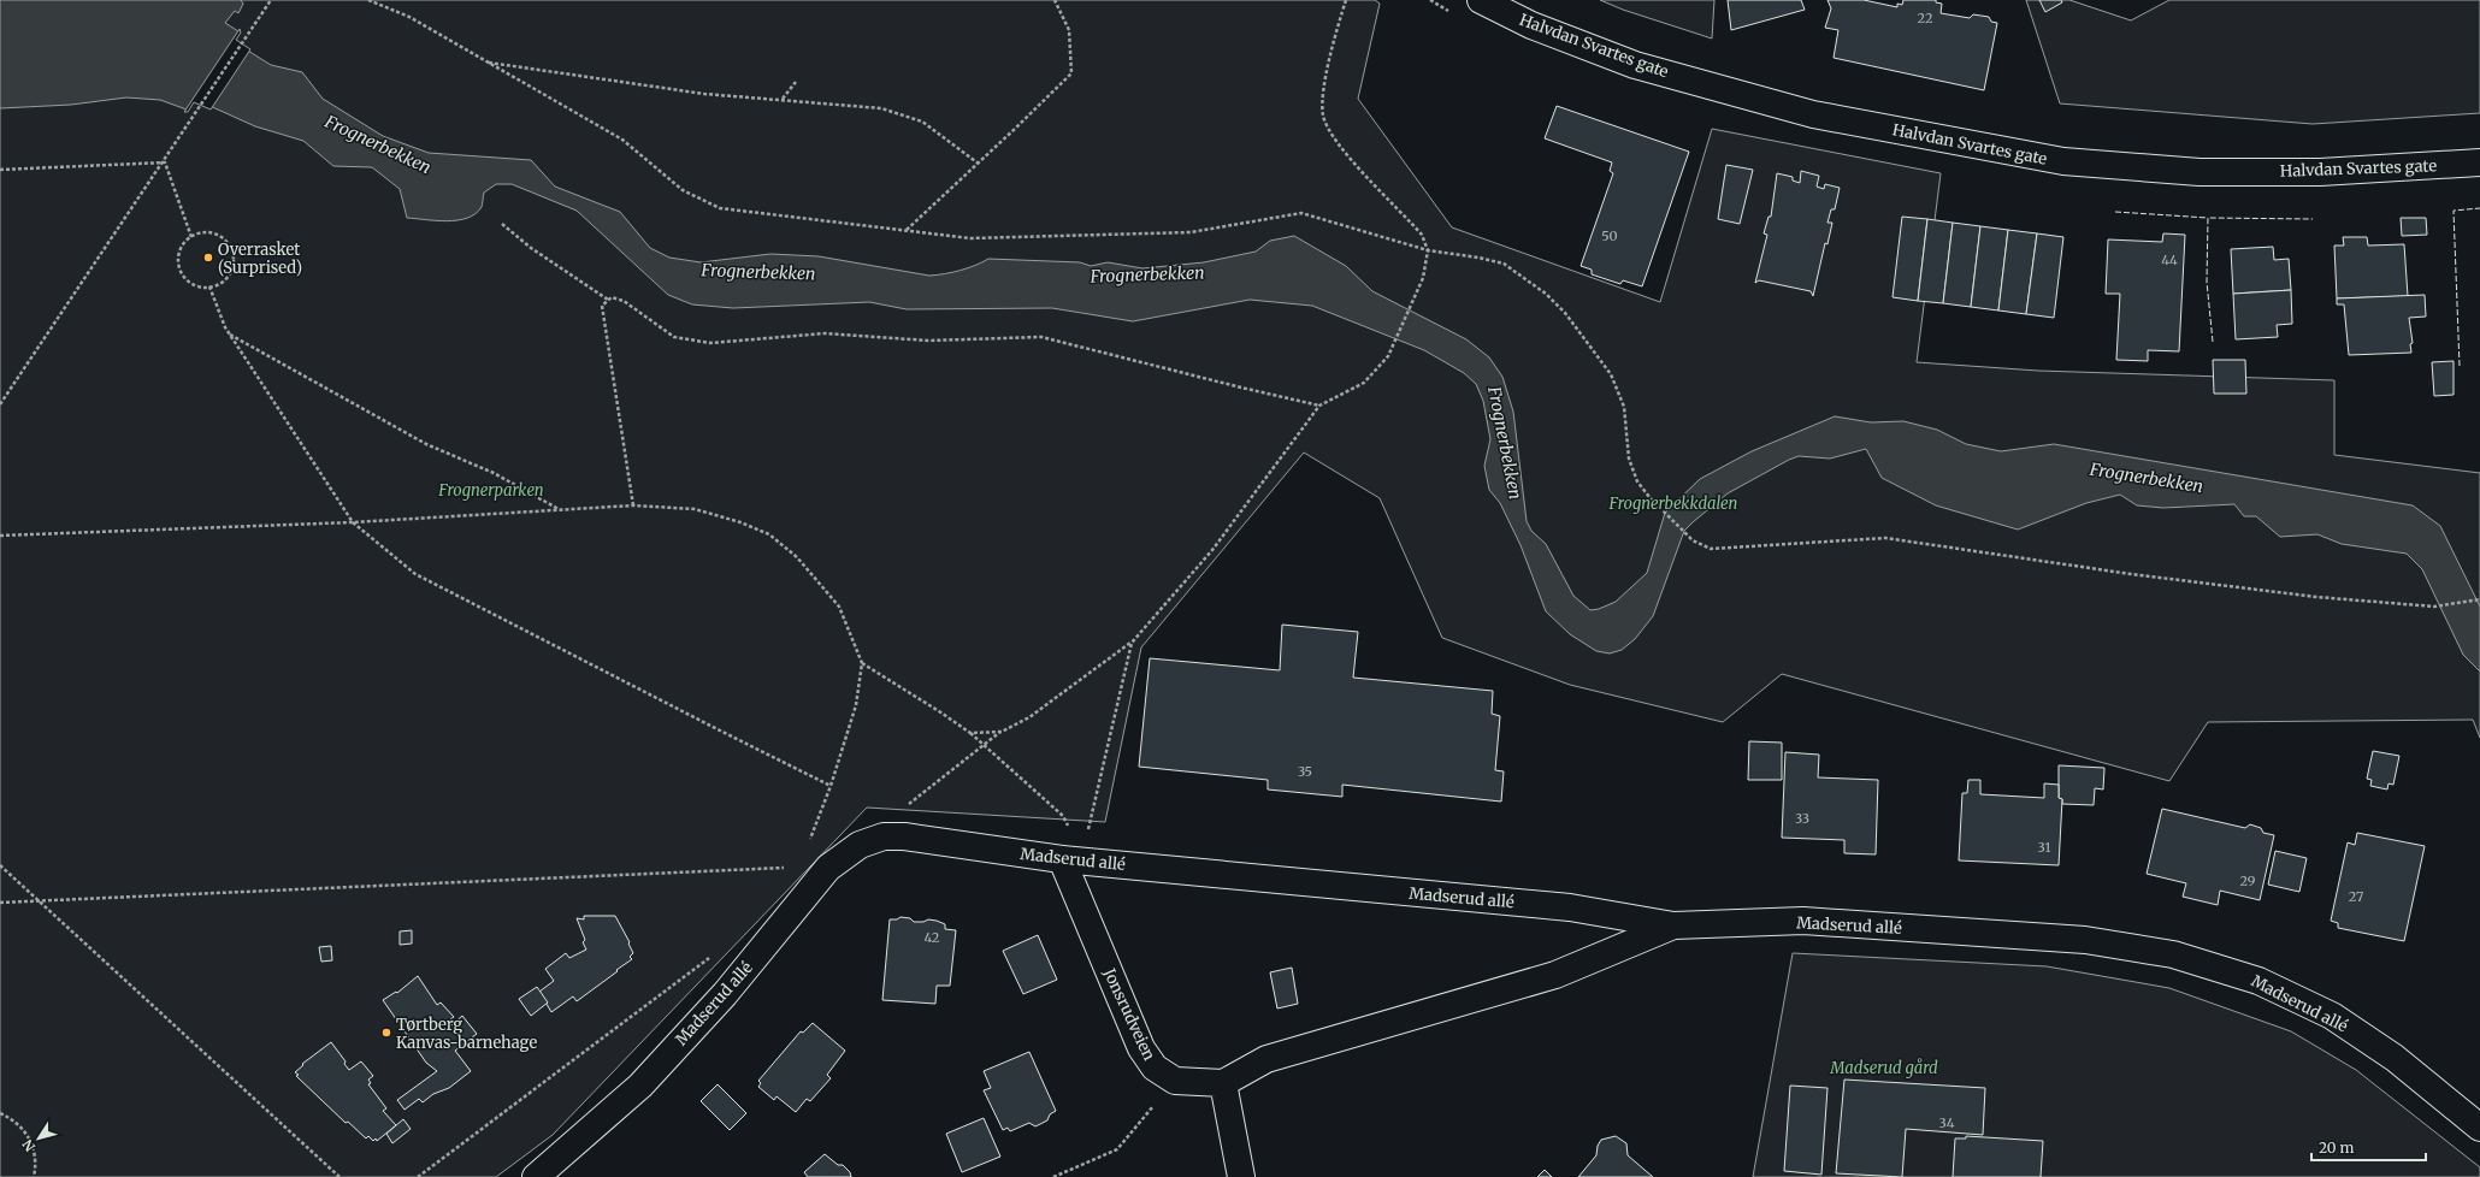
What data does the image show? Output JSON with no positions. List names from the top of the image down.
{
  "streets": {
    "street": ["Halvdan Svartes gate", "Madserud allé", "Jonsrudveien"]
  },
  "crossings": [
    ["Madserud allé", "Jonsrudveien"]
  ],
  "water": ["Frognerbekken"],
  "parks": ["Frognerparken", "Frognerbekkdalen", "Madserud gård"],
  "places": ["Overrasket (Surprised)", "Tørtberg Kanvas-barnehage"],
  "house_numbers": [
    "22",
    "50",
    "44",
    "35",
    "33",
    "31",
    "29",
    "27",
    "42",
    "34"
  ],
  "scale_bar": "20 m",
  "north": "bottom left"
}
